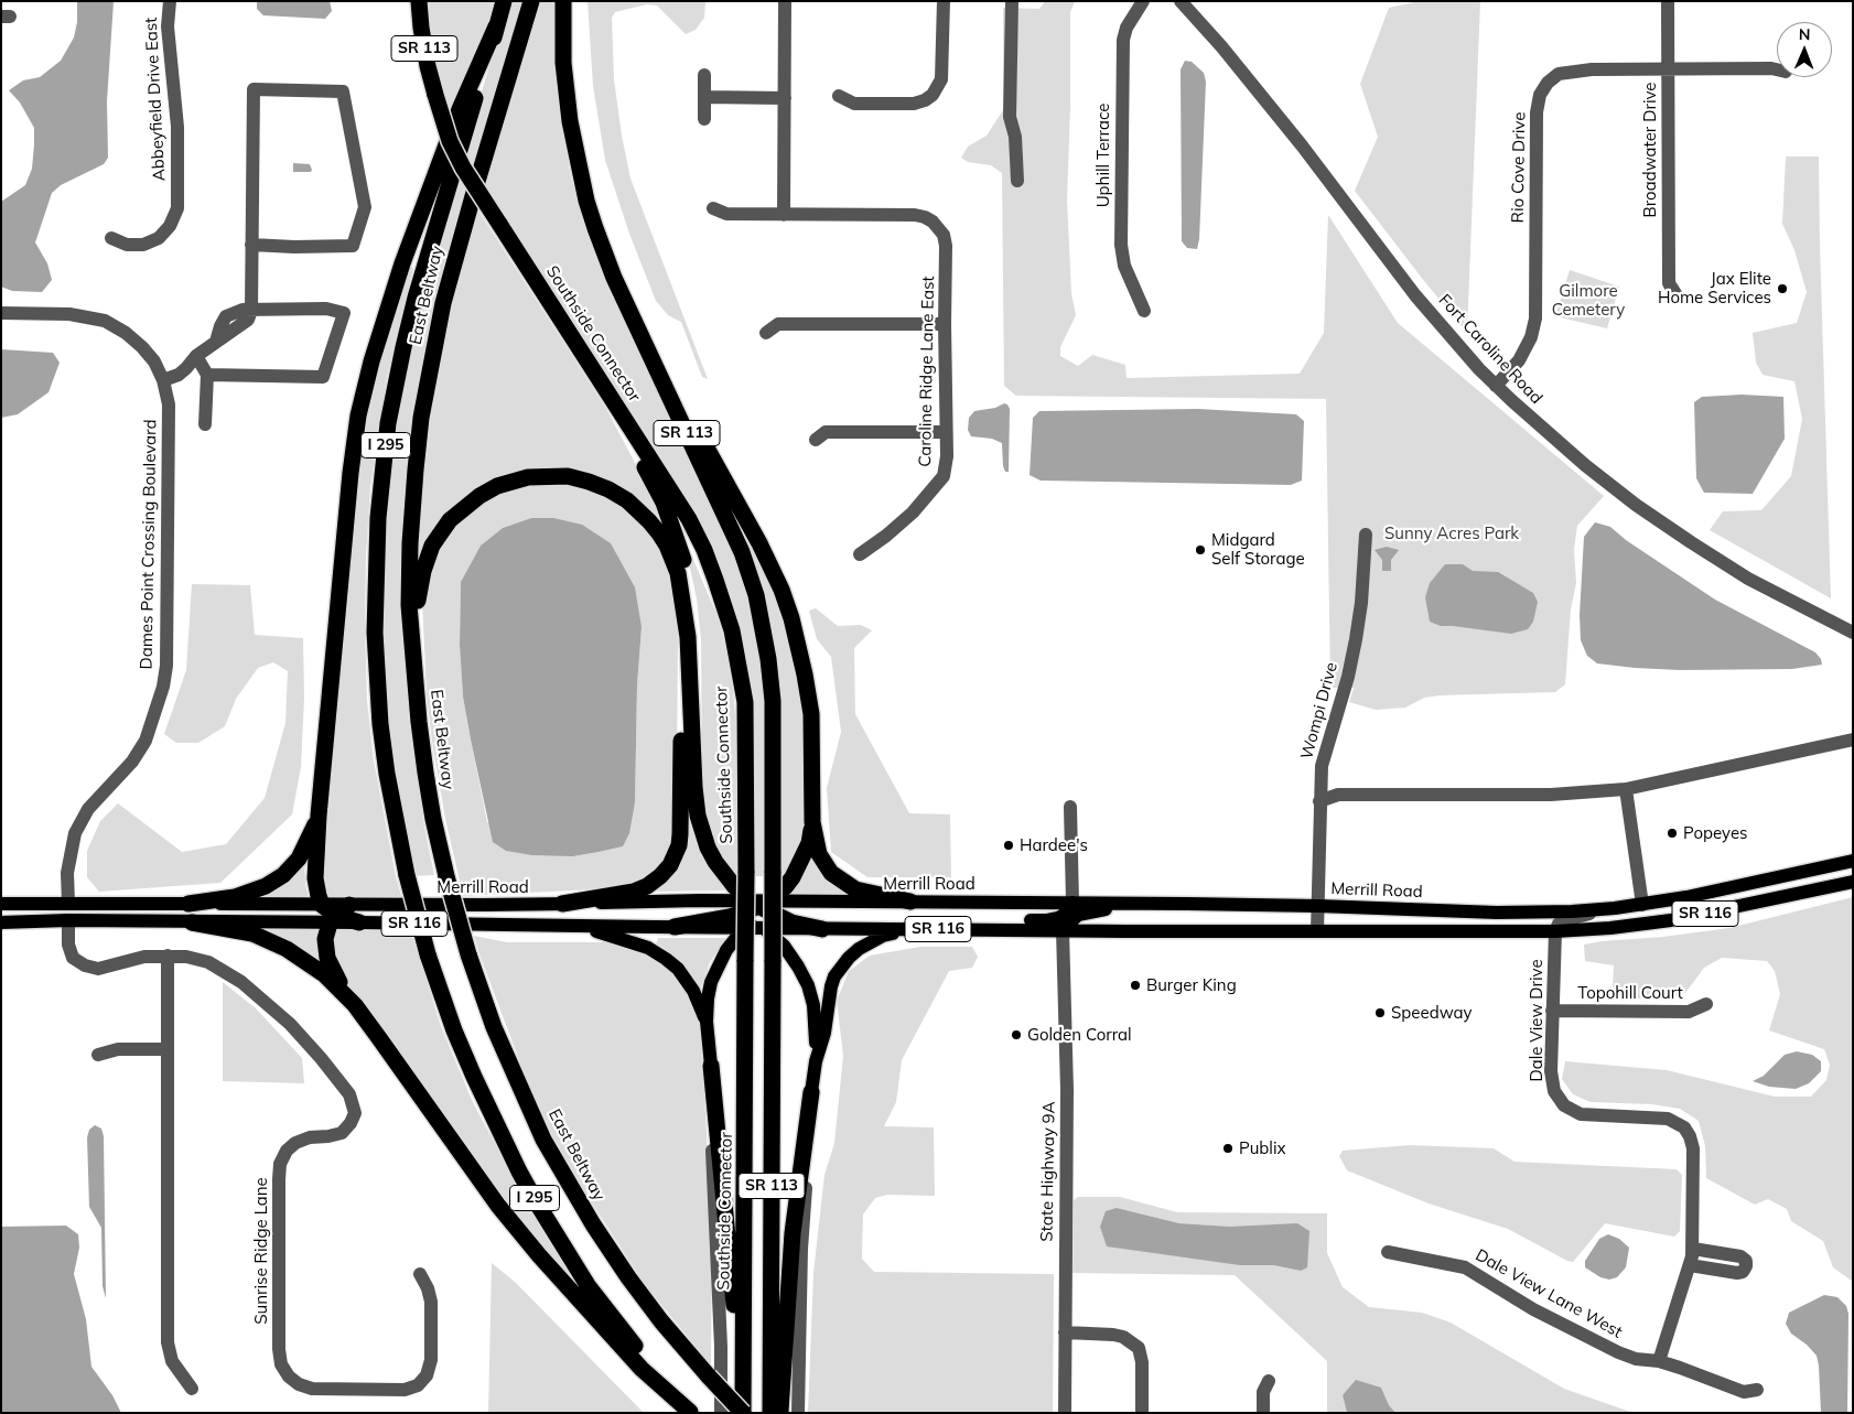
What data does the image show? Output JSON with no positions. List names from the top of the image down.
{
  "streets": {
    "highway": [
      "SR 113",
      "East Beltway",
      "Southside Connector",
      "I 295"
    ],
    "main road": ["Merrill Road", "SR 116"],
    "street": [
      "Abbeyfield Drive East",
      "Broadwater Drive",
      "Uphill Terrace",
      "Rio Cove Drive",
      "Fort Caroline Road",
      "Caroline Ridge Lane East",
      "Dames Point Crossing Boulevard",
      "Wompi Drive",
      "Topohill Court",
      "Dale View Drive",
      "State Highway 9A",
      "Sunrise Ridge Lane",
      "Dale View Lane West"
    ]
  },
  "crossings": [
    ["Broadwater Drive", "Rio Cove Drive"],
    ["Rio Cove Drive", "Fort Caroline Road"],
    ["East Beltway", "Southside Connector"],
    ["Dames Point Crossing Boulevard", "Merrill Road"],
    ["Wompi Drive", "Merrill Road"],
    ["Wompi Drive", "SR 116"],
    ["SR 116", "Dale View Drive"],
    ["SR 116", "State Highway 9A"],
    ["Topohill Court", "Dale View Drive"],
    ["Dale View Drive", "Dale View Lane West"]
  ],
  "parks": ["Gilmore Cemetery", "Sunny Acres Park"],
  "places": [
    "Jax Elite Home Services",
    "Midgard Self Storage",
    "Popeyes",
    "Hardee's",
    "Burger King",
    "Speedway",
    "Golden Corral",
    "Publix"
  ],
  "north": "top"
}
